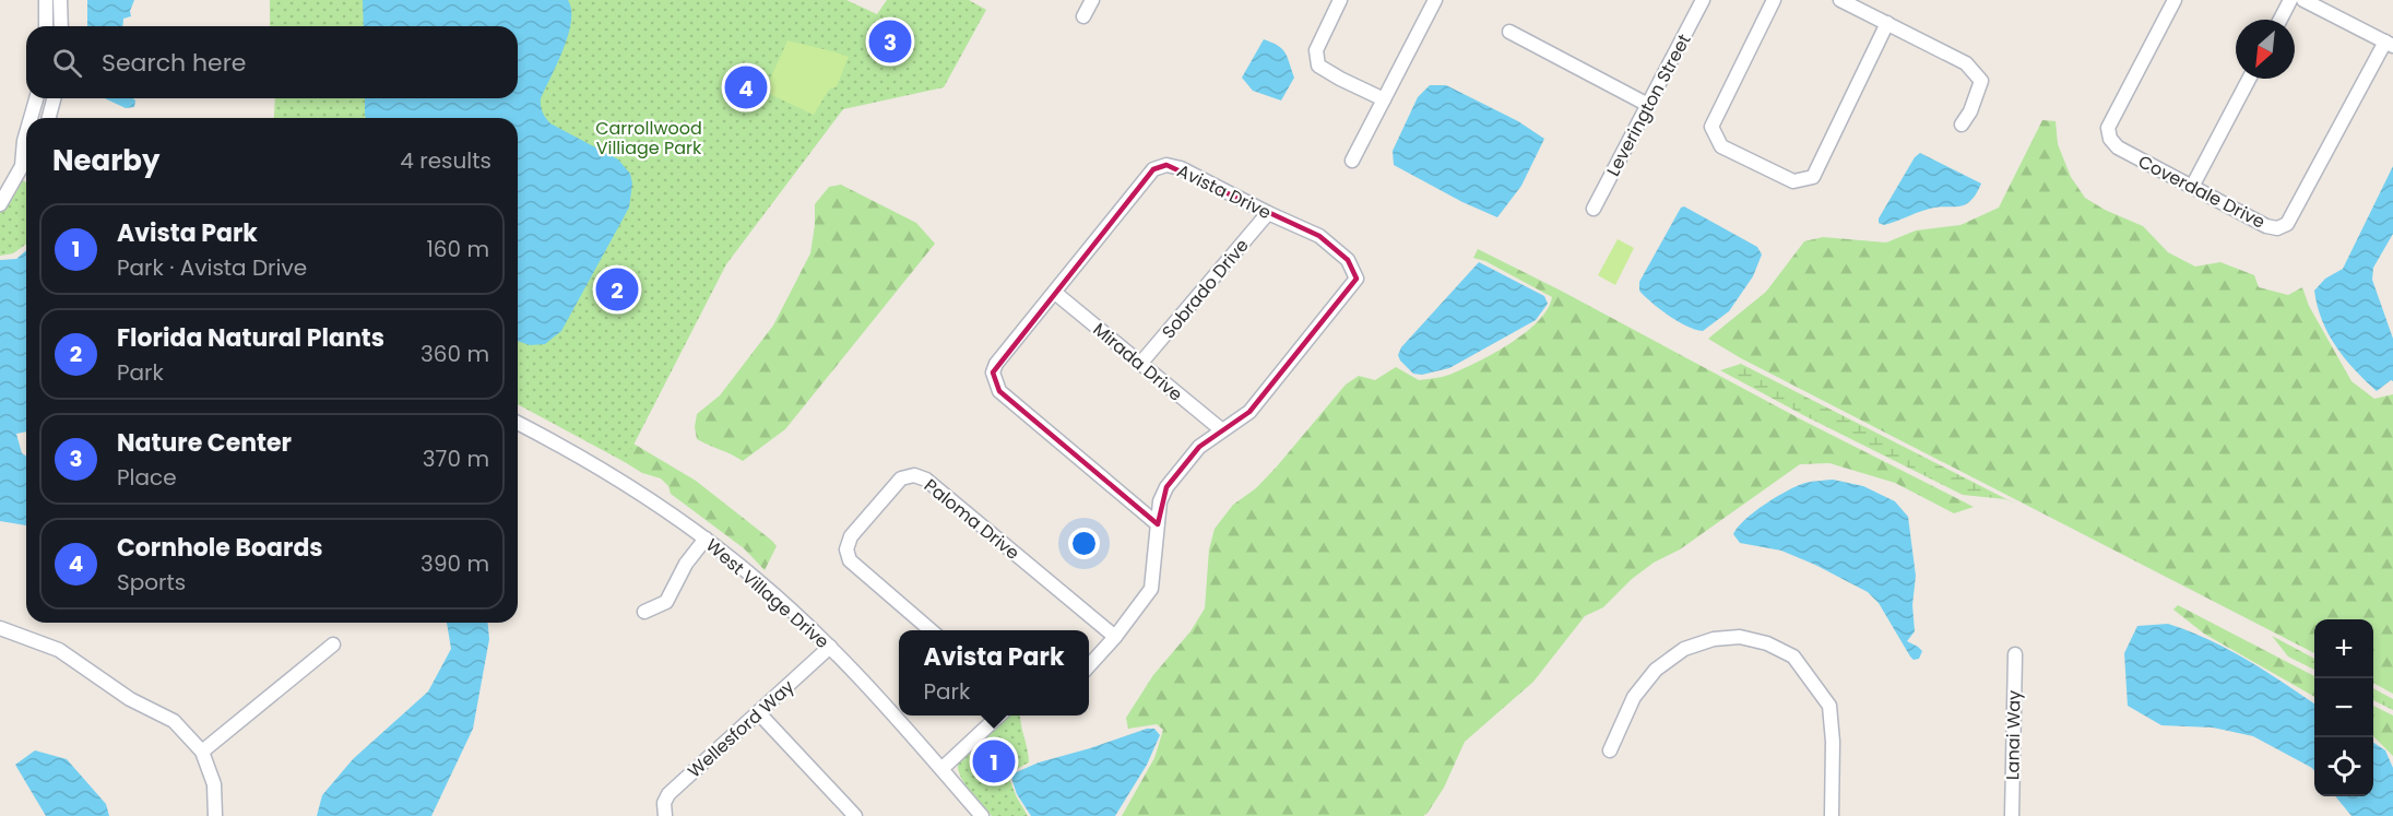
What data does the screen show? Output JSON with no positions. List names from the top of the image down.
{
  "streets": {
    "street": [
      "Leverington Street",
      "Avista Drive",
      "Coverdale Drive",
      "Sobrado Drive",
      "Mirada Drive",
      "Paloma Drive",
      "West Village Drive",
      "Wellesford Way",
      "Lanai Way"
    ]
  },
  "crossings": [
    ["Avista Drive", "Sobrado Drive"],
    ["Avista Drive", "Mirada Drive"],
    ["Avista Drive", "Paloma Drive"],
    ["Sobrado Drive", "Mirada Drive"],
    ["West Village Drive", "Wellesford Way"]
  ],
  "parks": ["Carrollwood Villiage Park"],
  "north": "bottom left",
  "page": {
    "pins": [
      "3",
      "4",
      "2",
      "1"
    ],
    "search": "Search here",
    "heading": ["Nearby", "4 results"],
    "list": [
      {
        "mark": "1",
        "name": "Avista Park",
        "note": "Park · Avista Drive",
        "value": "160 m"
      },
      {
        "mark": "2",
        "name": "Florida Natural Plants",
        "note": "Park",
        "value": "360 m"
      },
      {
        "mark": "3",
        "name": "Nature Center",
        "note": "Place",
        "value": "370 m"
      },
      {
        "mark": "4",
        "name": "Cornhole Boards",
        "note": "Sports",
        "value": "390 m"
      }
    ],
    "map_buttons": ["+", "−"],
    "popup": ["Avista Park", "Park"]
  }
}
